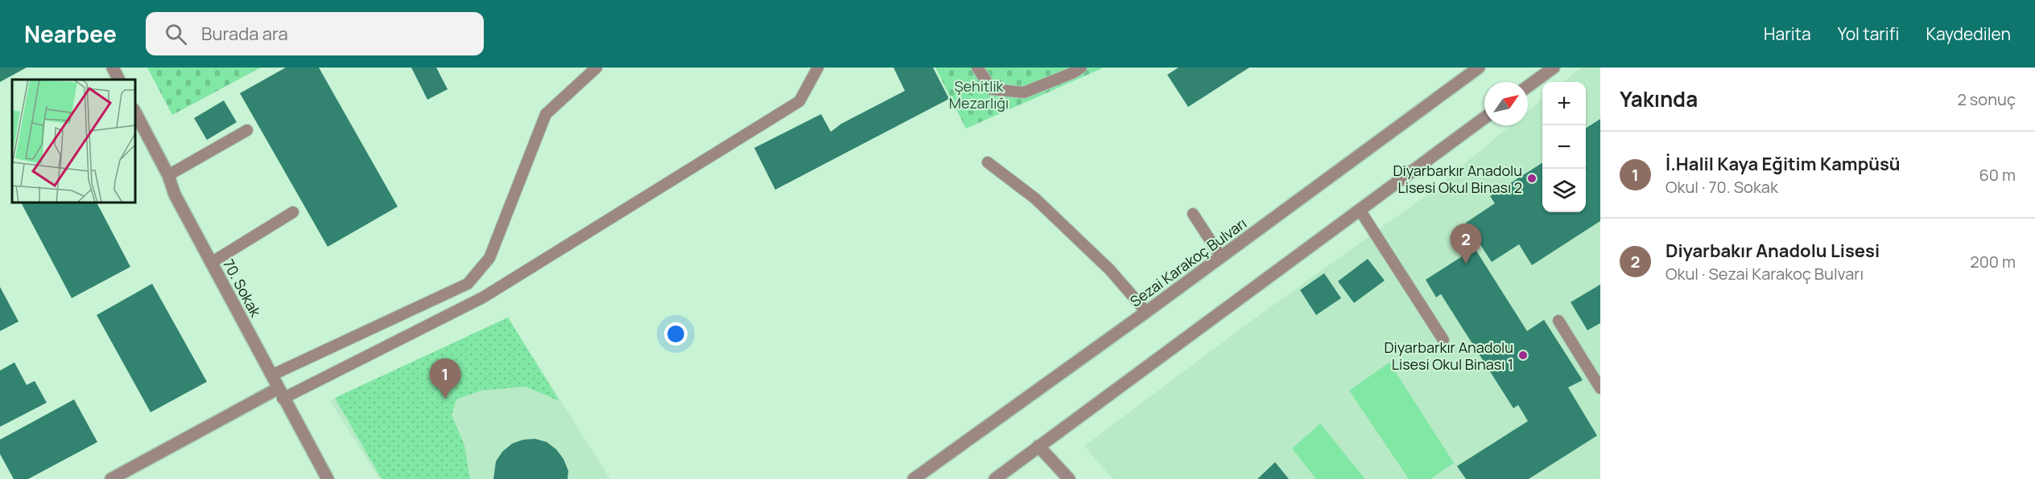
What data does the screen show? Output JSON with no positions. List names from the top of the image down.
{
  "streets": {
    "street": ["Sezai Karakoç Bulvarı", "70. Sokak"]
  },
  "parks": ["Şehitlik Mezarlığı"],
  "places": ["Diyarbarkır Anadolu Lisesi Okul Binası 2", "Diyarbarkır Anadolu Lisesi Okul Binası 1"],
  "north": "top right",
  "page": {
    "header": "Nearbee",
    "search": "Burada ara",
    "nav": ["Harita", "Yol tarifi", "Kaydedilen"],
    "heading": ["Yakında", "2 sonuç"],
    "map_buttons": ["+", "−"],
    "list": [
      {
        "mark": "1",
        "name": "İ.Halil Kaya Eğitim Kampüsü",
        "note": "Okul · 70. Sokak",
        "value": "60 m"
      },
      {
        "mark": "2",
        "name": "Diyarbakır Anadolu Lisesi",
        "note": "Okul · Sezai Karakoç Bulvarı",
        "value": "200 m"
      }
    ],
    "pins": ["2", "1"]
  }
}
